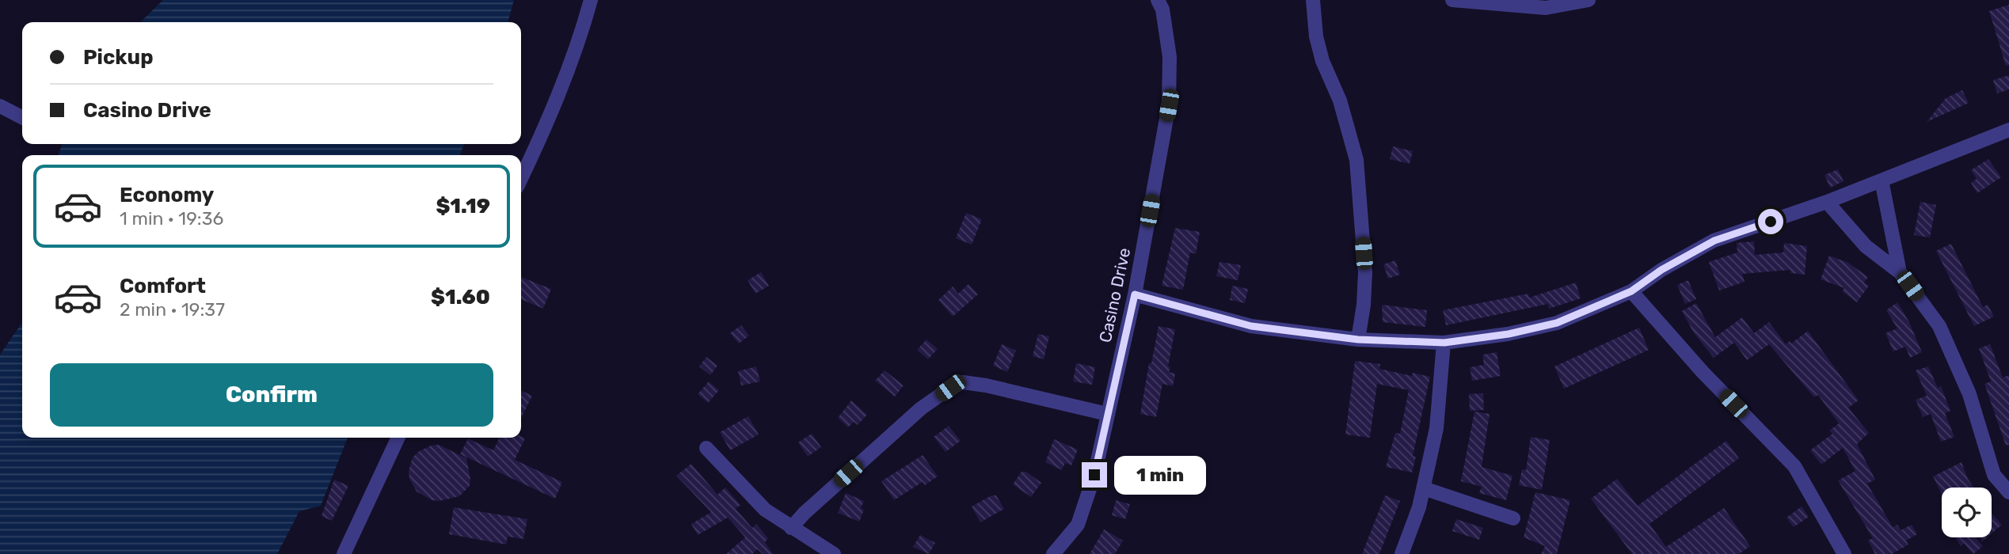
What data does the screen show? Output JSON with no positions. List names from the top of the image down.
{
  "streets": {
    "street": ["Casino Drive"]
  },
  "page": {
    "banner": ["Pickup", "Casino Drive"],
    "list": [
      {
        "name": "Economy",
        "note": "1 min · 19:36",
        "value": "$1.19"
      },
      {
        "name": "Comfort",
        "note": "2 min · 19:37",
        "value": "$1.60"
      }
    ],
    "buttons": "Confirm",
    "bubble": "1 min"
  }
}
